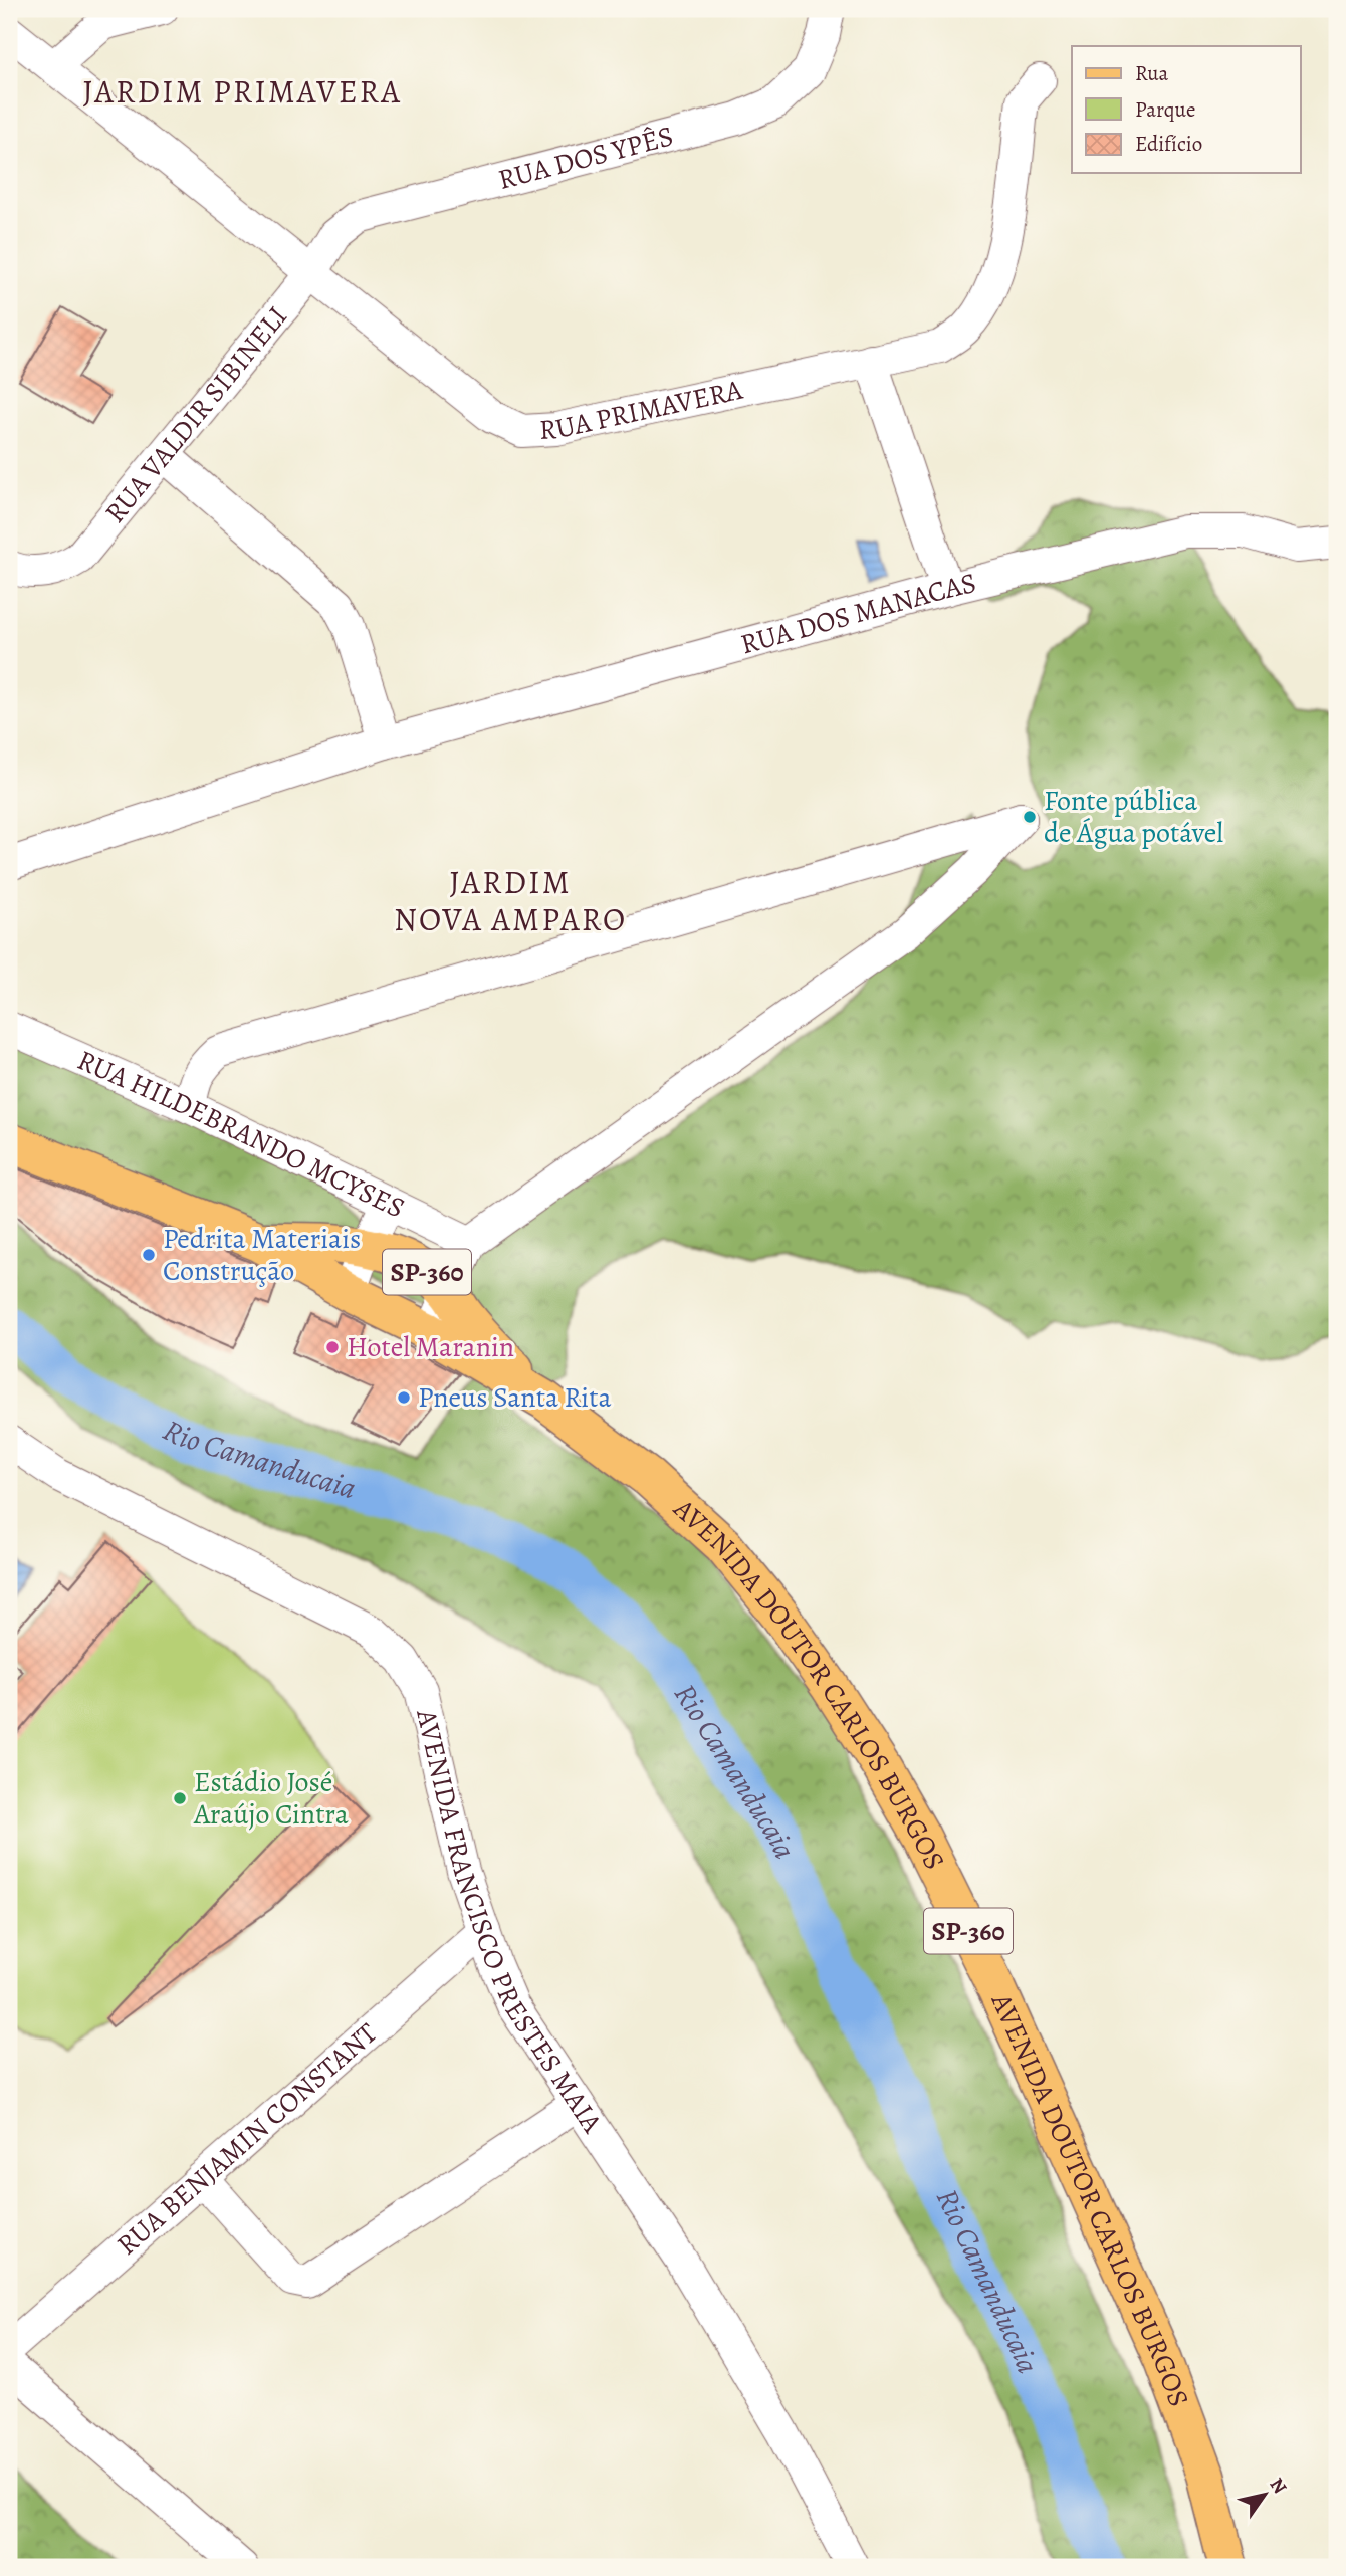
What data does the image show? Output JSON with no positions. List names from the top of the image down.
{
  "streets": {
    "main road": ["SP-360", "AVENIDA DOUTOR CARLOS BURGOS"],
    "street": [
      "RUA DOS YPÊS",
      "RUA PRIMAVERA",
      "RUA VALDIR SIBINELI",
      "RUA DOS MANACAS",
      "RUA HILDEBRANDO MCYSES",
      "AVENIDA FRANCISCO PRESTES MAIA",
      "RUA BENJAMIN CONSTANT"
    ]
  },
  "crossings": [
    ["RUA DOS YPÊS", "RUA PRIMAVERA"],
    ["RUA DOS YPÊS", "RUA VALDIR SIBINELI"],
    ["RUA PRIMAVERA", "RUA VALDIR SIBINELI"],
    ["AVENIDA FRANCISCO PRESTES MAIA", "RUA BENJAMIN CONSTANT"]
  ],
  "districts": ["JARDIM PRIMAVERA", "JARDIM NOVA AMPARO"],
  "water": ["Rio Camanducaia"],
  "places": [
    "Fonte pública de Água potável",
    "Pedrita Materiais Construção",
    "Hotel Maranin",
    "Pneus Santa Rita",
    "Estádio José Araújo Cintra"
  ],
  "legend": ["Rua", "Parque", "Edifício"],
  "north": "top right"
}
